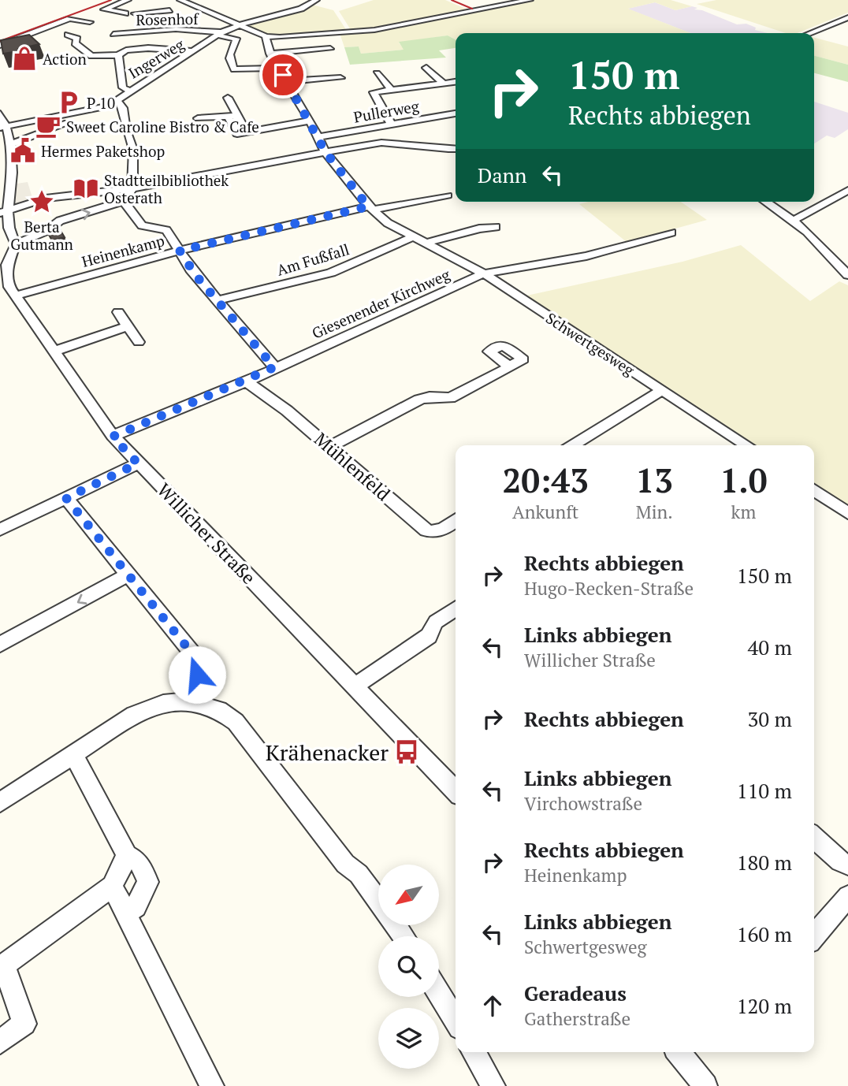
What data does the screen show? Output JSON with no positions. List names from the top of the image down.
{
  "streets": {
    "street": [
      "Rosenhof",
      "Ingerweg",
      "Pullerweg",
      "Heinenkamp",
      "Am Fußfall",
      "Giesenender Kirchweg",
      "Schwertgesweg",
      "Mühlenfeld",
      "Willicher Straße"
    ]
  },
  "crossings": [
    ["Rosenhof", "Ingerweg"],
    ["Pullerweg", "Schwertgesweg"],
    ["Heinenkamp", "Schwertgesweg"],
    ["Heinenkamp", "Willicher Straße"],
    ["Am Fußfall", "Schwertgesweg"],
    ["Giesenender Kirchweg", "Schwertgesweg"],
    ["Giesenender Kirchweg", "Mühlenfeld"],
    ["Giesenender Kirchweg", "Willicher Straße"]
  ],
  "places": {
    "shop": ["Action"],
    "parking": ["P 10"],
    "cafe": ["Sweet Caroline Bistro & Cafe"],
    "public building": ["Hermes Paketshop"],
    "library": ["Stadtteilbibliothek Osterath"],
    "place": ["Berta Gutmann"],
    "bus stop": ["Krähenacker"]
  },
  "north": "bottom left",
  "page": {
    "turn": ["150 m", "Rechts abbiegen"],
    "then": "Dann",
    "eta": [
      "20:43",
      "Ankunft",
      "13",
      "Min.",
      "1.0",
      "km"
    ],
    "list": [
      {
        "name": "Rechts abbiegen",
        "note": "Hugo-Recken-Straße",
        "value": "150 m"
      },
      {
        "name": "Links abbiegen",
        "note": "Willicher Straße",
        "value": "40 m"
      },
      {
        "name": "Rechts abbiegen",
        "value": "30 m"
      },
      {
        "name": "Links abbiegen",
        "note": "Virchowstraße",
        "value": "110 m"
      },
      {
        "name": "Rechts abbiegen",
        "note": "Heinenkamp",
        "value": "180 m"
      },
      {
        "name": "Links abbiegen",
        "note": "Schwertgesweg",
        "value": "160 m"
      },
      {
        "name": "Geradeaus",
        "note": "Gatherstraße",
        "value": "120 m"
      }
    ]
  }
}
